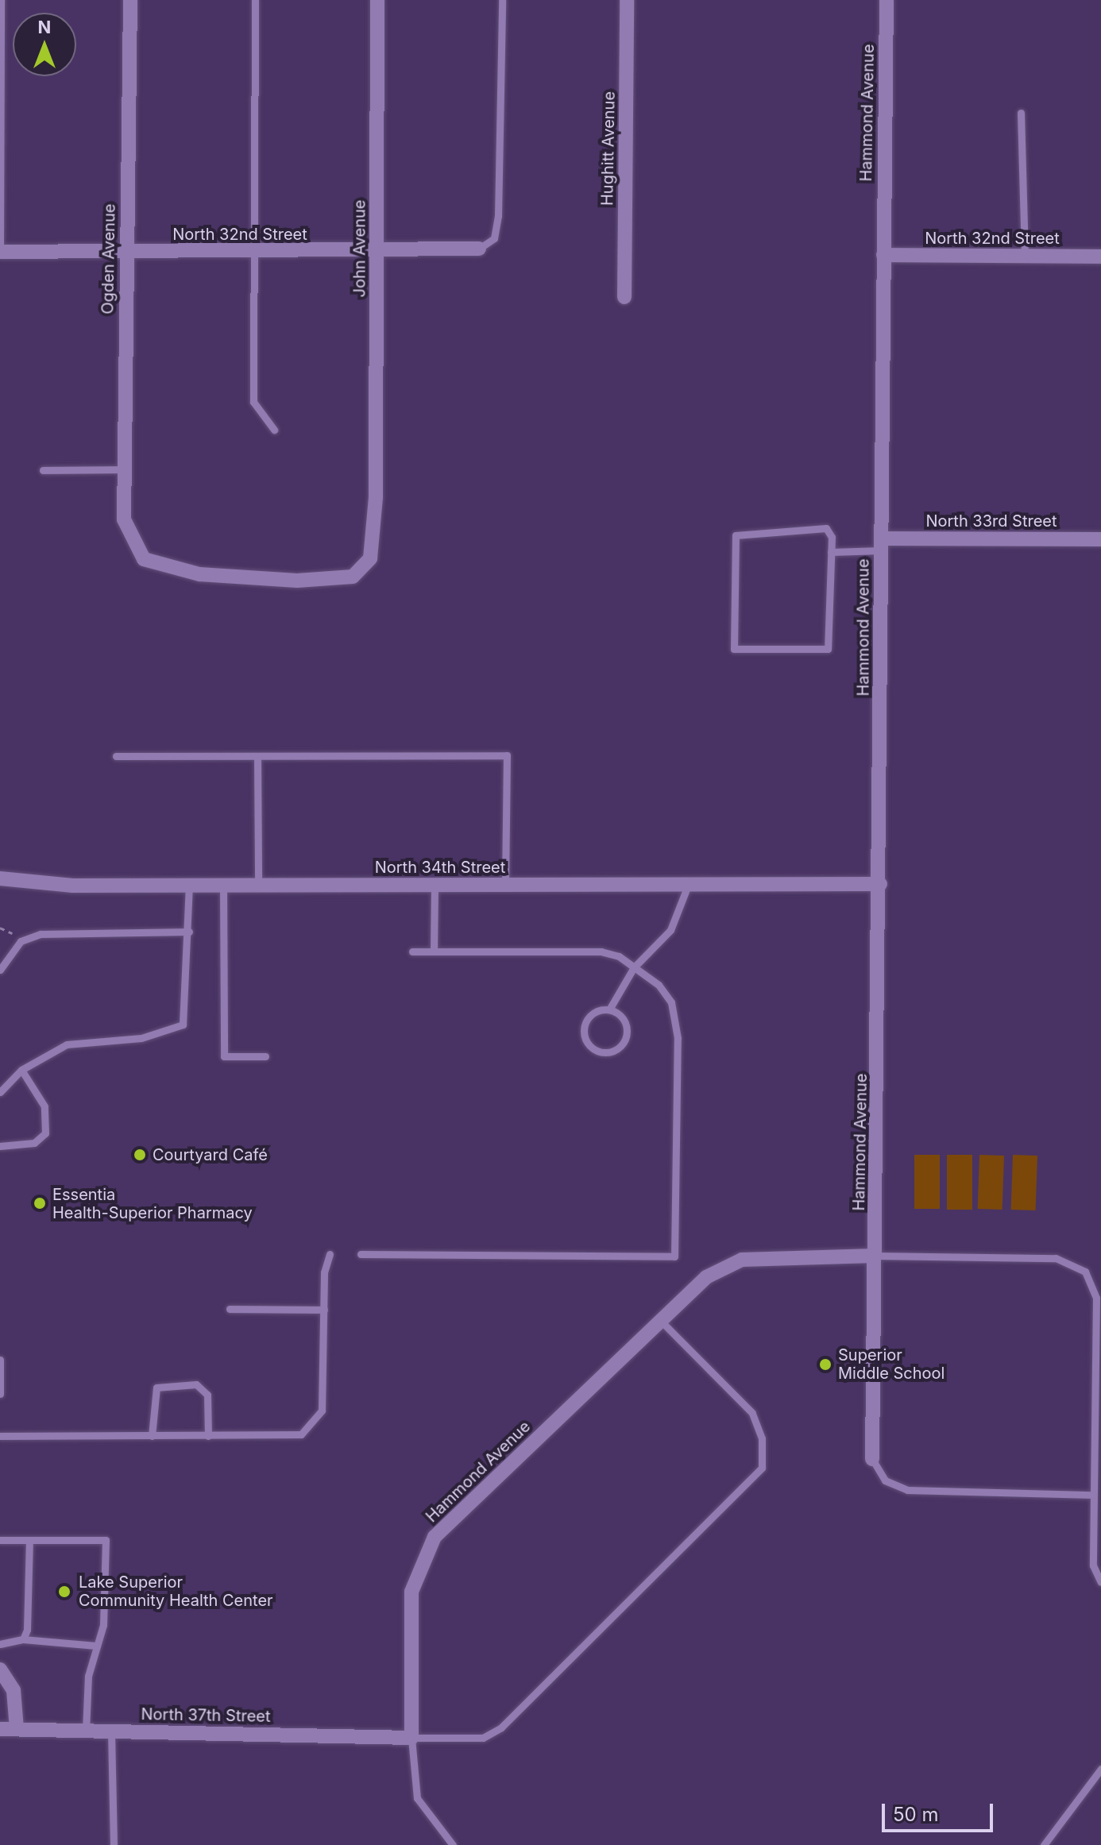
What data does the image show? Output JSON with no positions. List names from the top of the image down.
{
  "streets": {
    "street": [
      "Hammond Avenue",
      "Hughitt Avenue",
      "North 32nd Street",
      "John Avenue",
      "Ogden Avenue",
      "North 33rd Street",
      "North 34th Street",
      "North 37th Street"
    ]
  },
  "crossings": [
    ["Hammond Avenue", "North 32nd Street"],
    ["Hammond Avenue", "North 33rd Street"],
    ["Hammond Avenue", "North 34th Street"],
    ["Hammond Avenue", "North 37th Street"],
    ["North 32nd Street", "John Avenue"],
    ["North 32nd Street", "Ogden Avenue"],
    ["John Avenue", "Ogden Avenue"]
  ],
  "places": [
    "Courtyard Café",
    "Essentia Health-Superior Pharmacy",
    "Superior Middle School",
    "Lake Superior Community Health Center"
  ],
  "scale_bar": "50 m",
  "north": "top"
}
